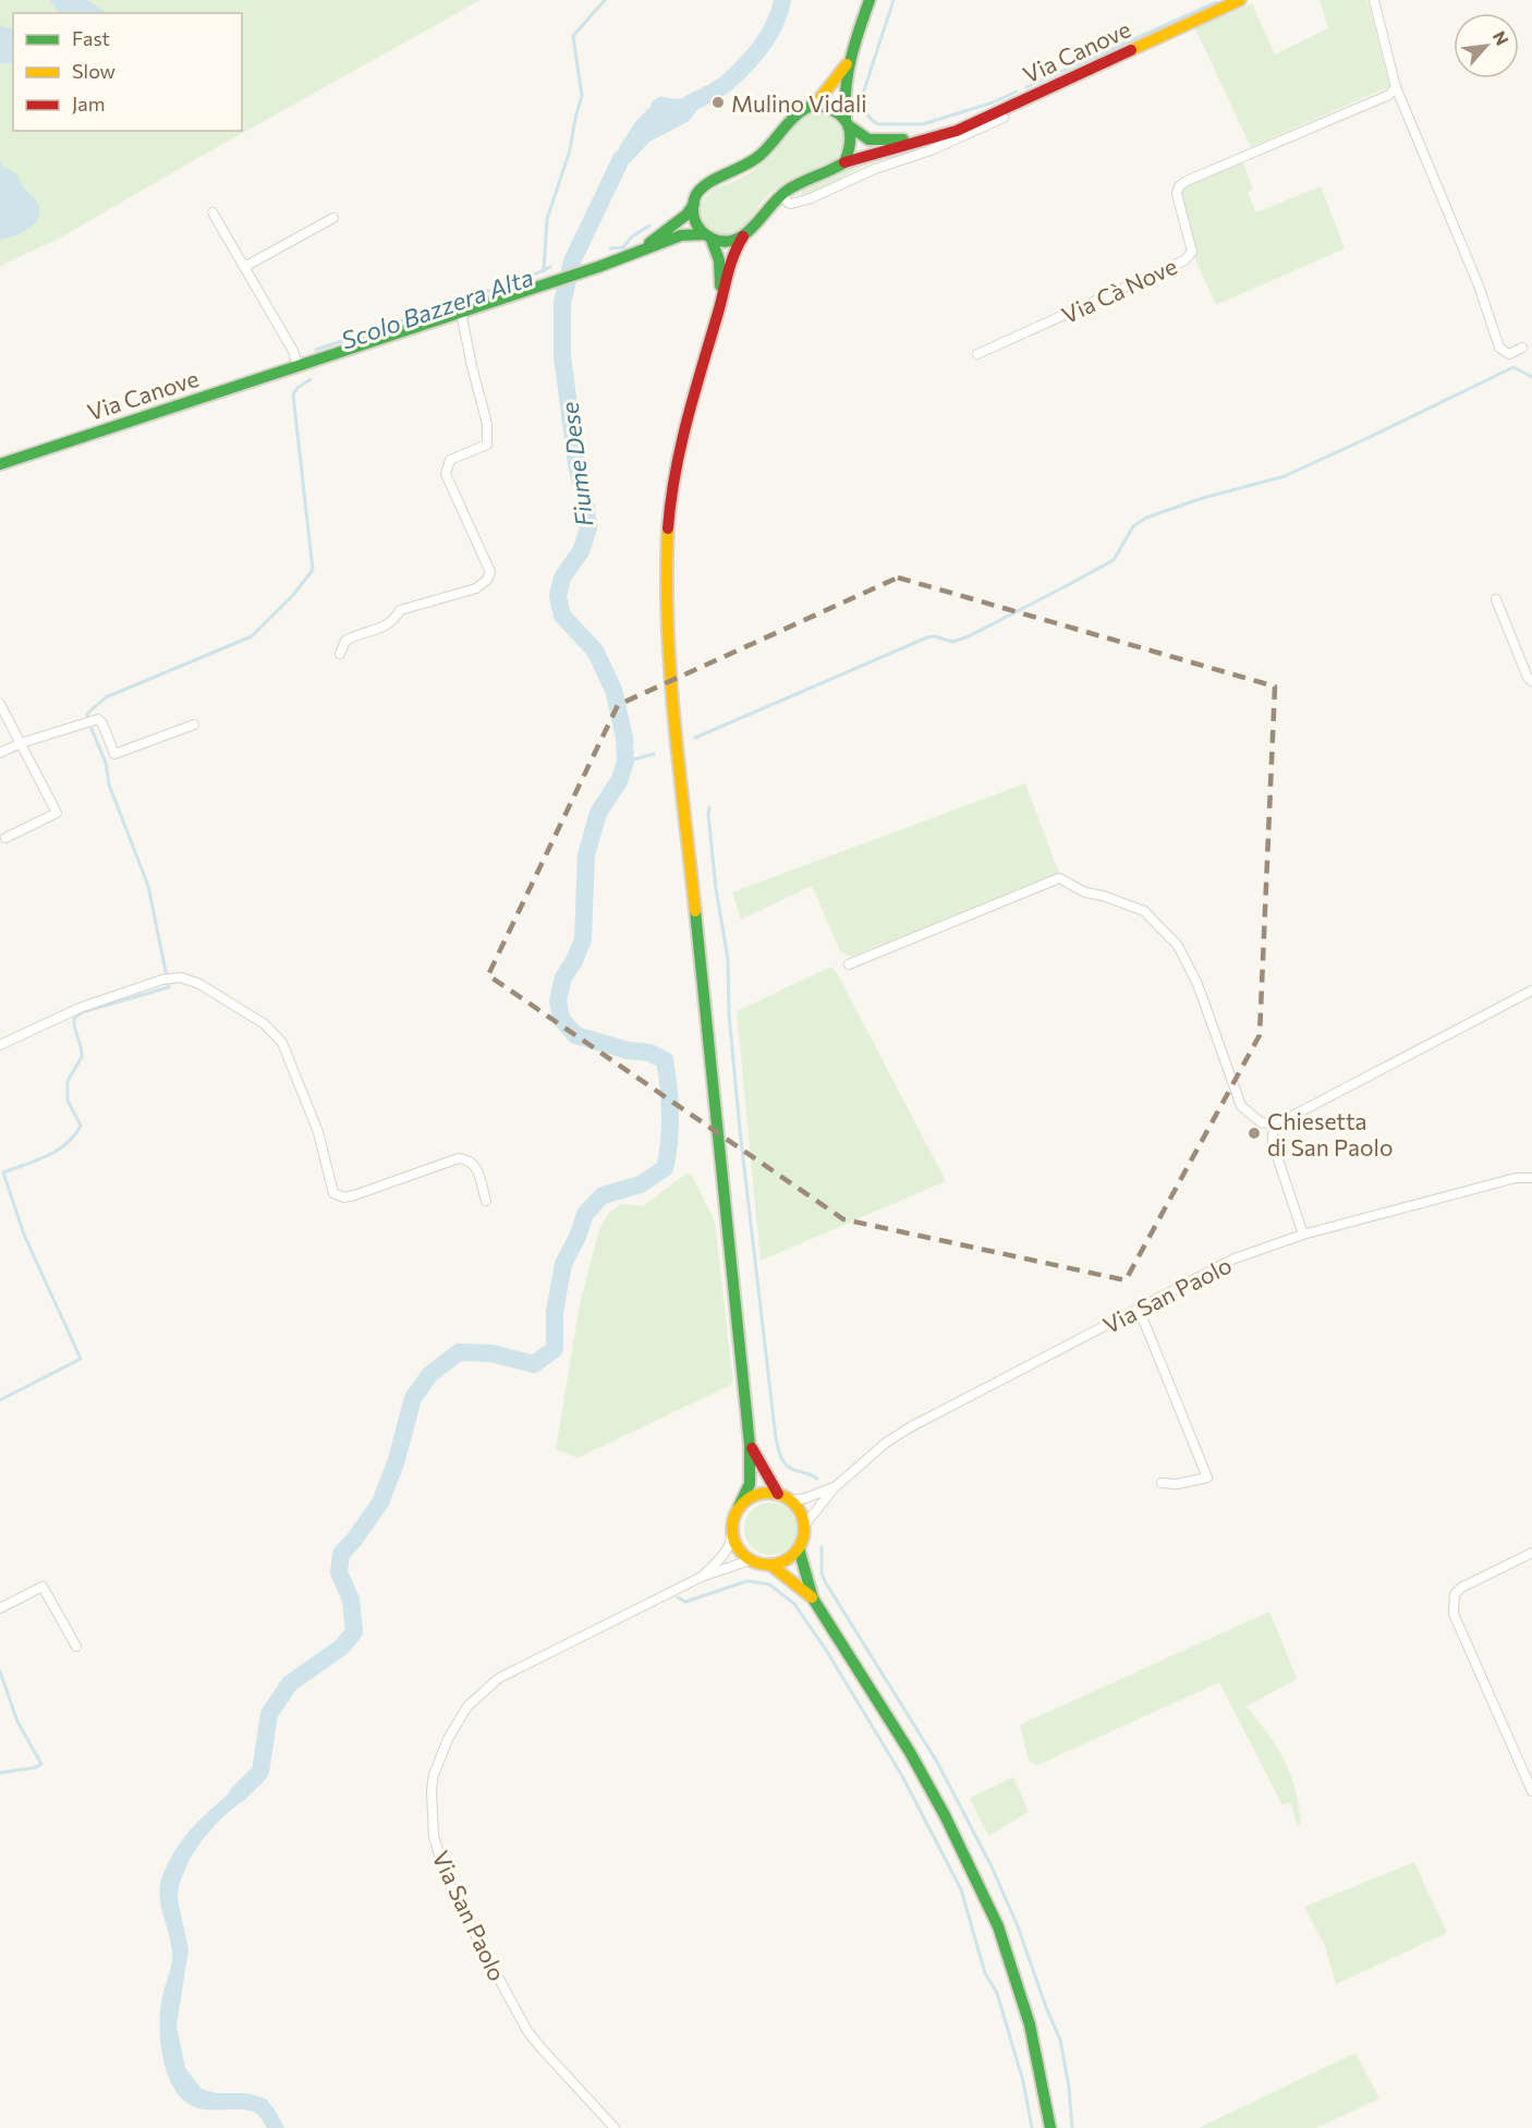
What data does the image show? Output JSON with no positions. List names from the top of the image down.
{
  "streets": {
    "main road": ["Via Canove"],
    "street": ["Via Cà Nove", "Via San Paolo"]
  },
  "water": ["Scolo Bazzera Alta", "Fiume Dese"],
  "places": ["Mulino Vidali", "Chiesetta di San Paolo"],
  "legend": ["Fast", "Slow", "Jam"],
  "north": "top right"
}
